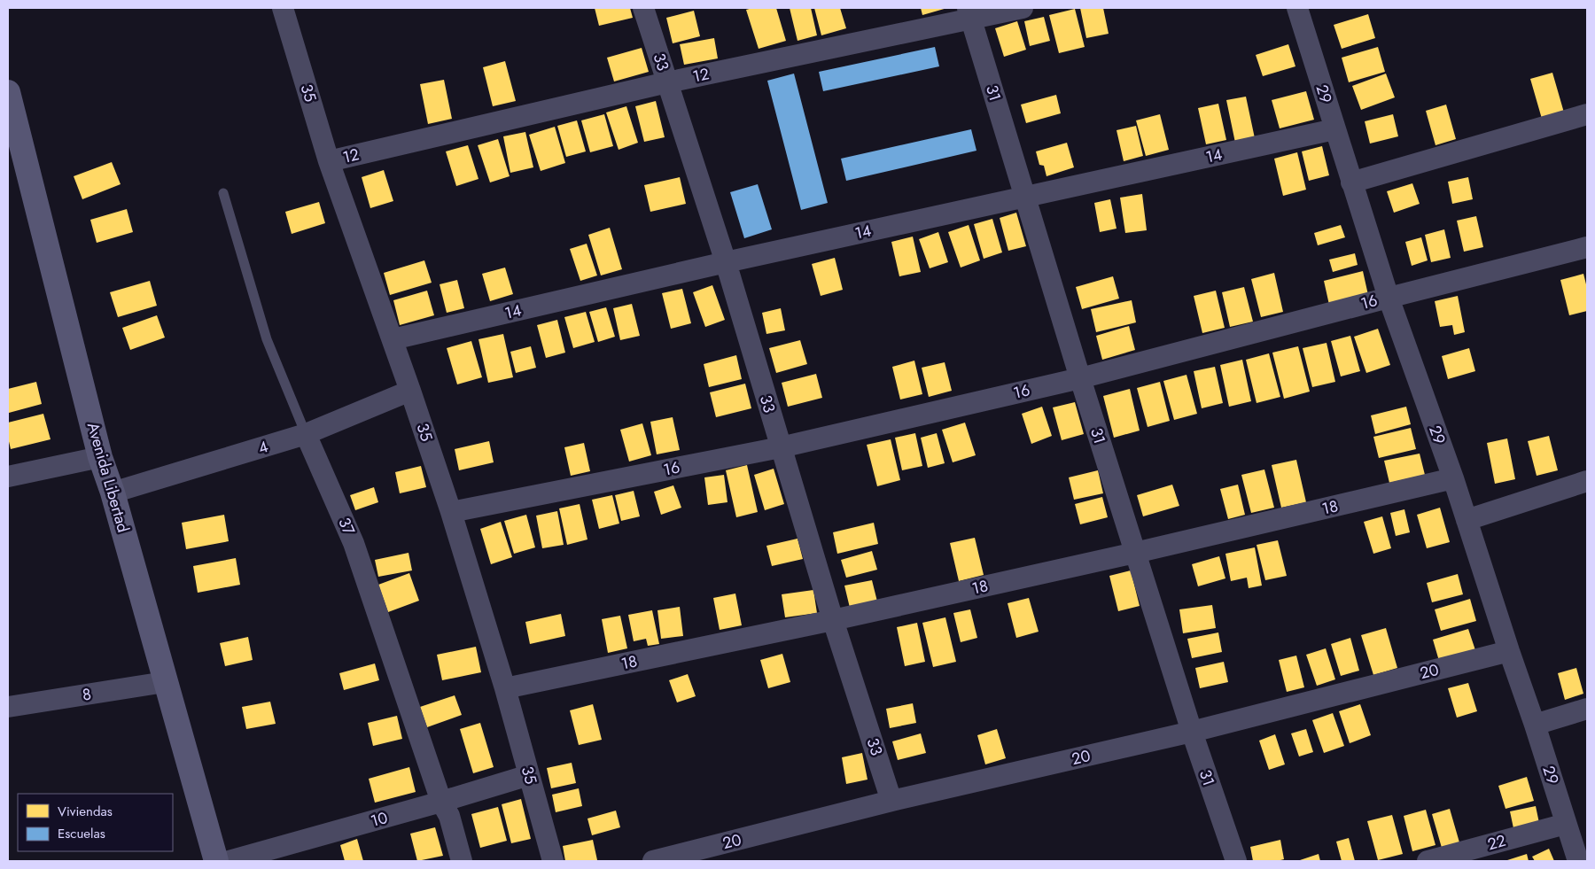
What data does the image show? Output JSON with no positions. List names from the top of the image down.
{
  "streets": {
    "main road": ["Avenida Libertad"],
    "street": [
      "33",
      "12",
      "35",
      "31",
      "29",
      "14",
      "16",
      "4",
      "18",
      "37",
      "20",
      "8",
      "10",
      "22"
    ]
  },
  "crossings": [
    ["33", "12"],
    ["33", "14"],
    ["33", "16"],
    ["33", "18"],
    ["33", "20"],
    ["12", "35"],
    ["12", "31"],
    ["35", "14"],
    ["35", "16"],
    ["35", "4"],
    ["35", "18"],
    ["35", "10"],
    ["31", "14"],
    ["31", "16"],
    ["31", "18"],
    ["31", "20"],
    ["29", "14"],
    ["29", "16"],
    ["29", "18"],
    ["29", "20"],
    ["29", "22"],
    ["4", "Avenida Libertad"],
    ["4", "37"],
    ["Avenida Libertad", "8"],
    ["37", "10"]
  ],
  "legend": ["Viviendas", "Escuelas"]
}
